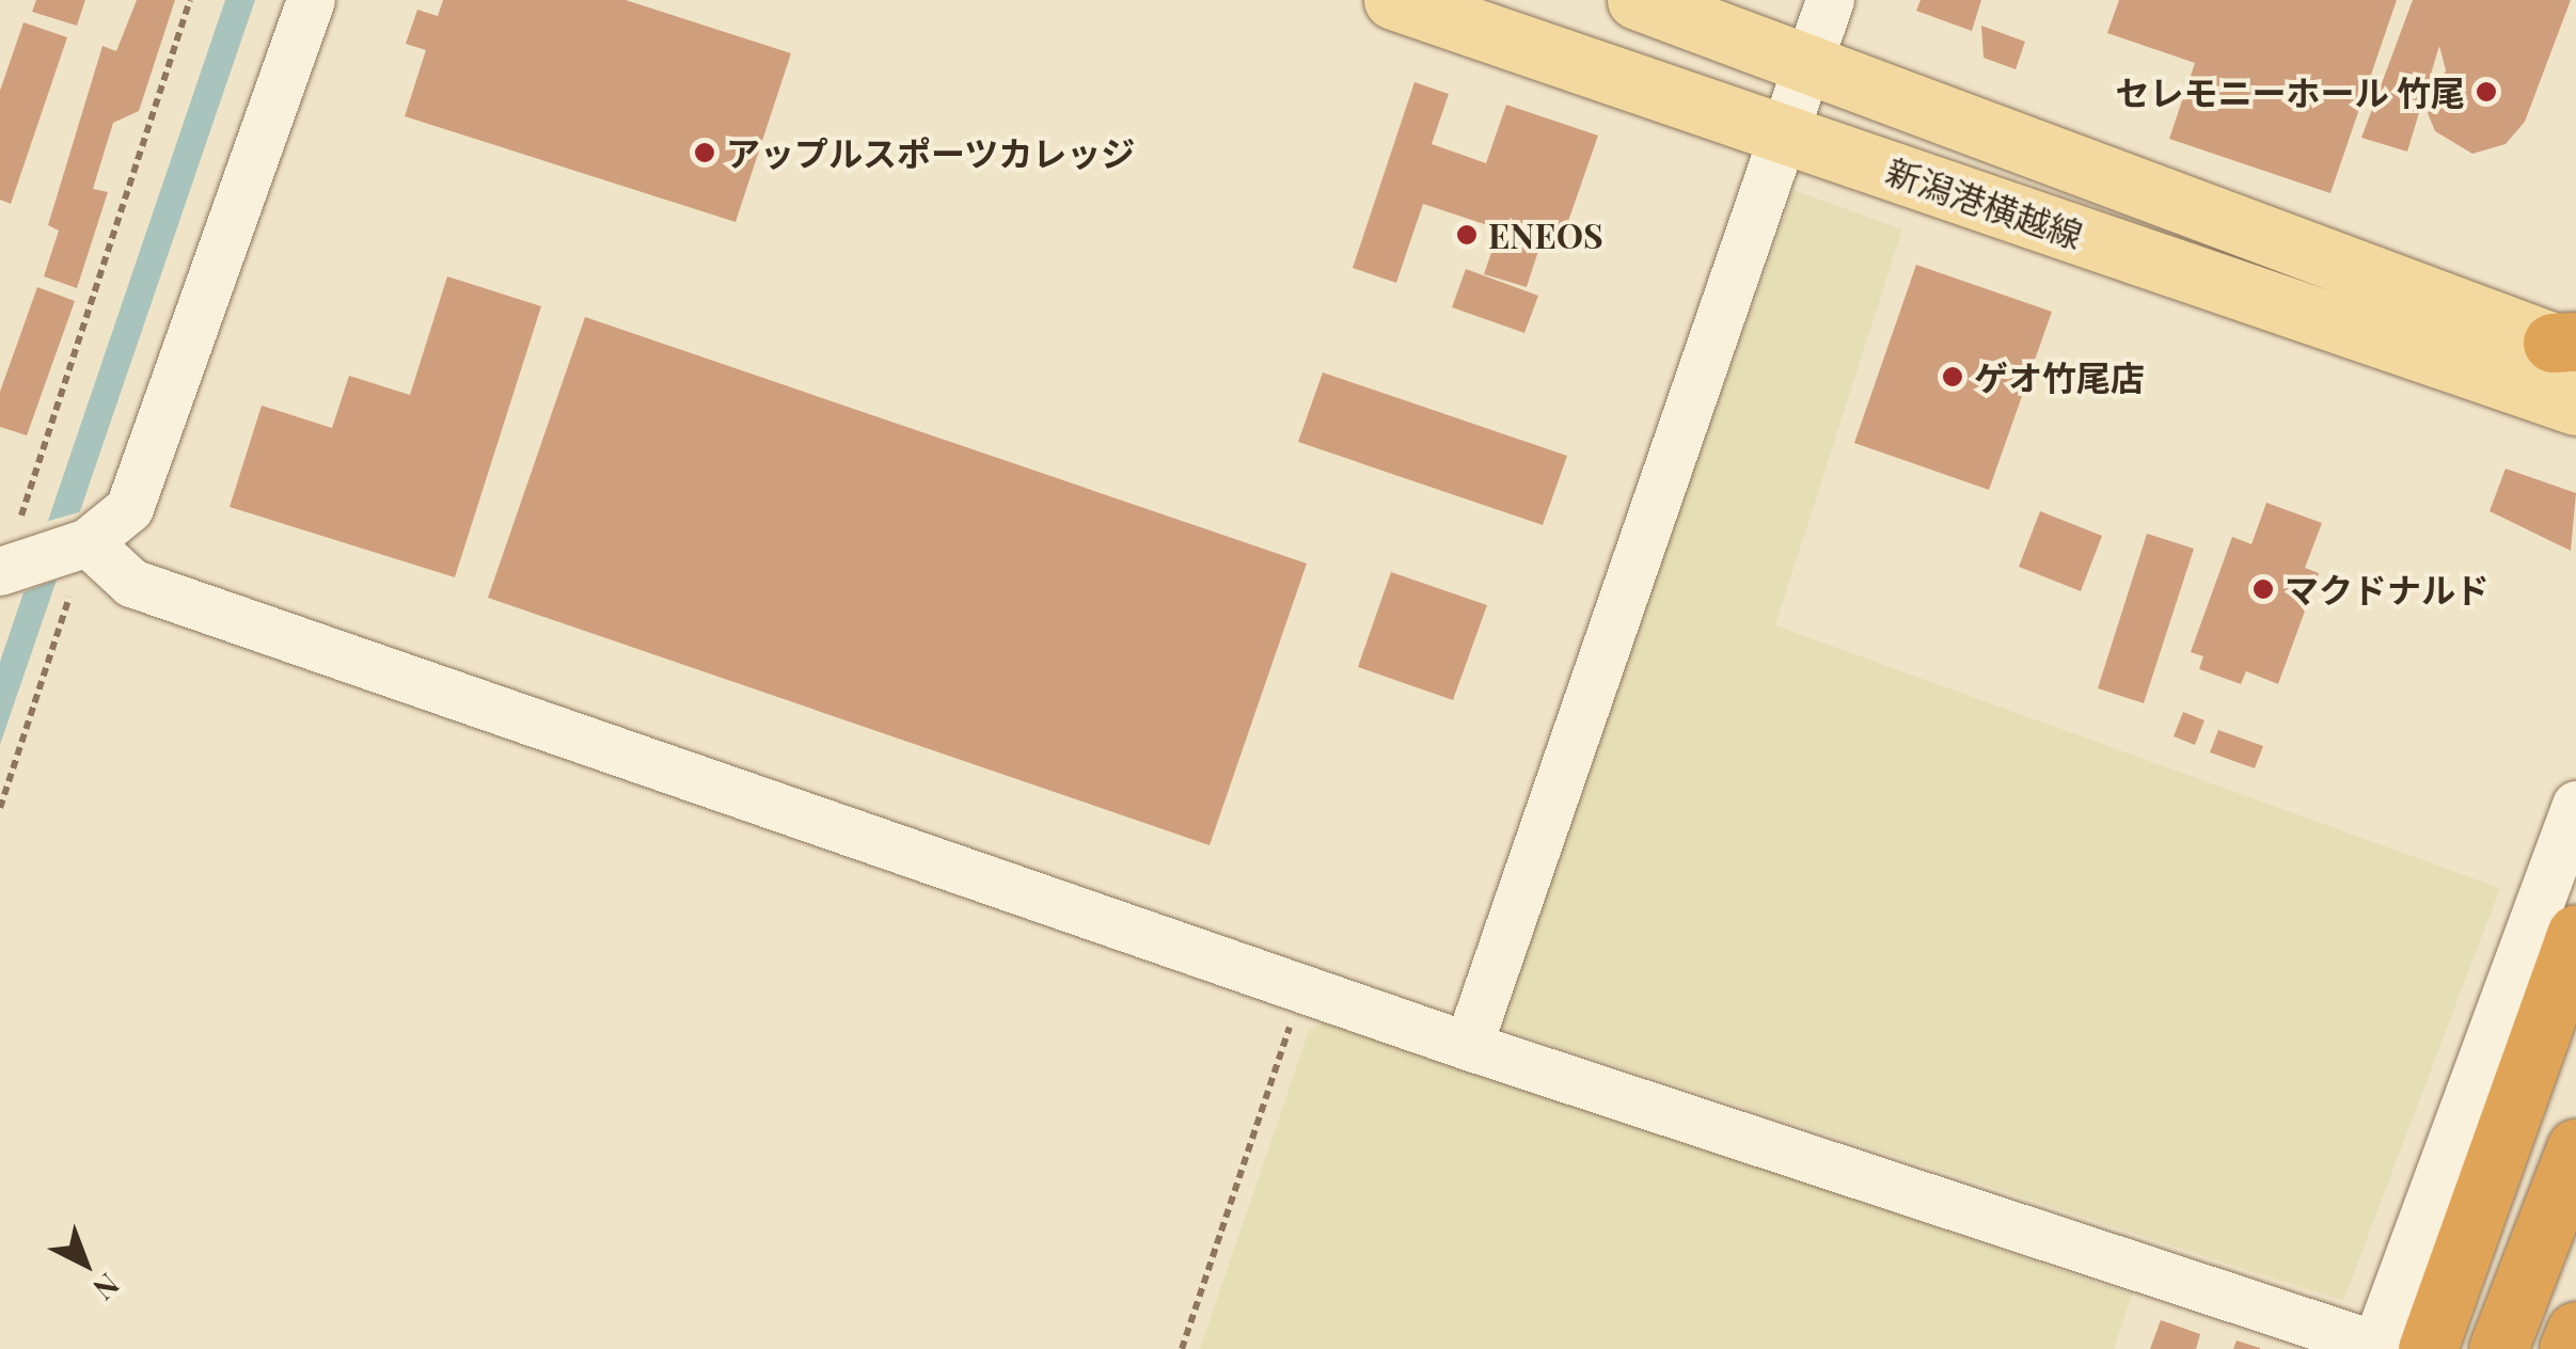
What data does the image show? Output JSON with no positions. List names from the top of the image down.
{
  "streets": {
    "main road": ["新潟港横越線"]
  },
  "places": [
    "セレモニーホール 竹尾",
    "アップルスポーツカレッジ",
    "ENEOS",
    "ゲオ竹尾店",
    "マクドナルド"
  ],
  "north": "bottom right"
}
